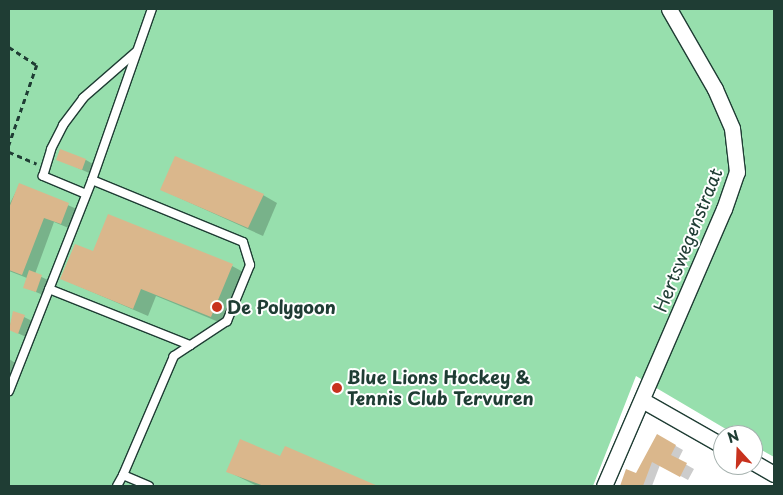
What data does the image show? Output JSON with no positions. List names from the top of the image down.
{
  "streets": {
    "street": ["Hertswegenstraat"]
  },
  "places": ["De Polygoon", "Blue Lions Hockey & Tennis Club Tervuren"],
  "north": "top"
}
